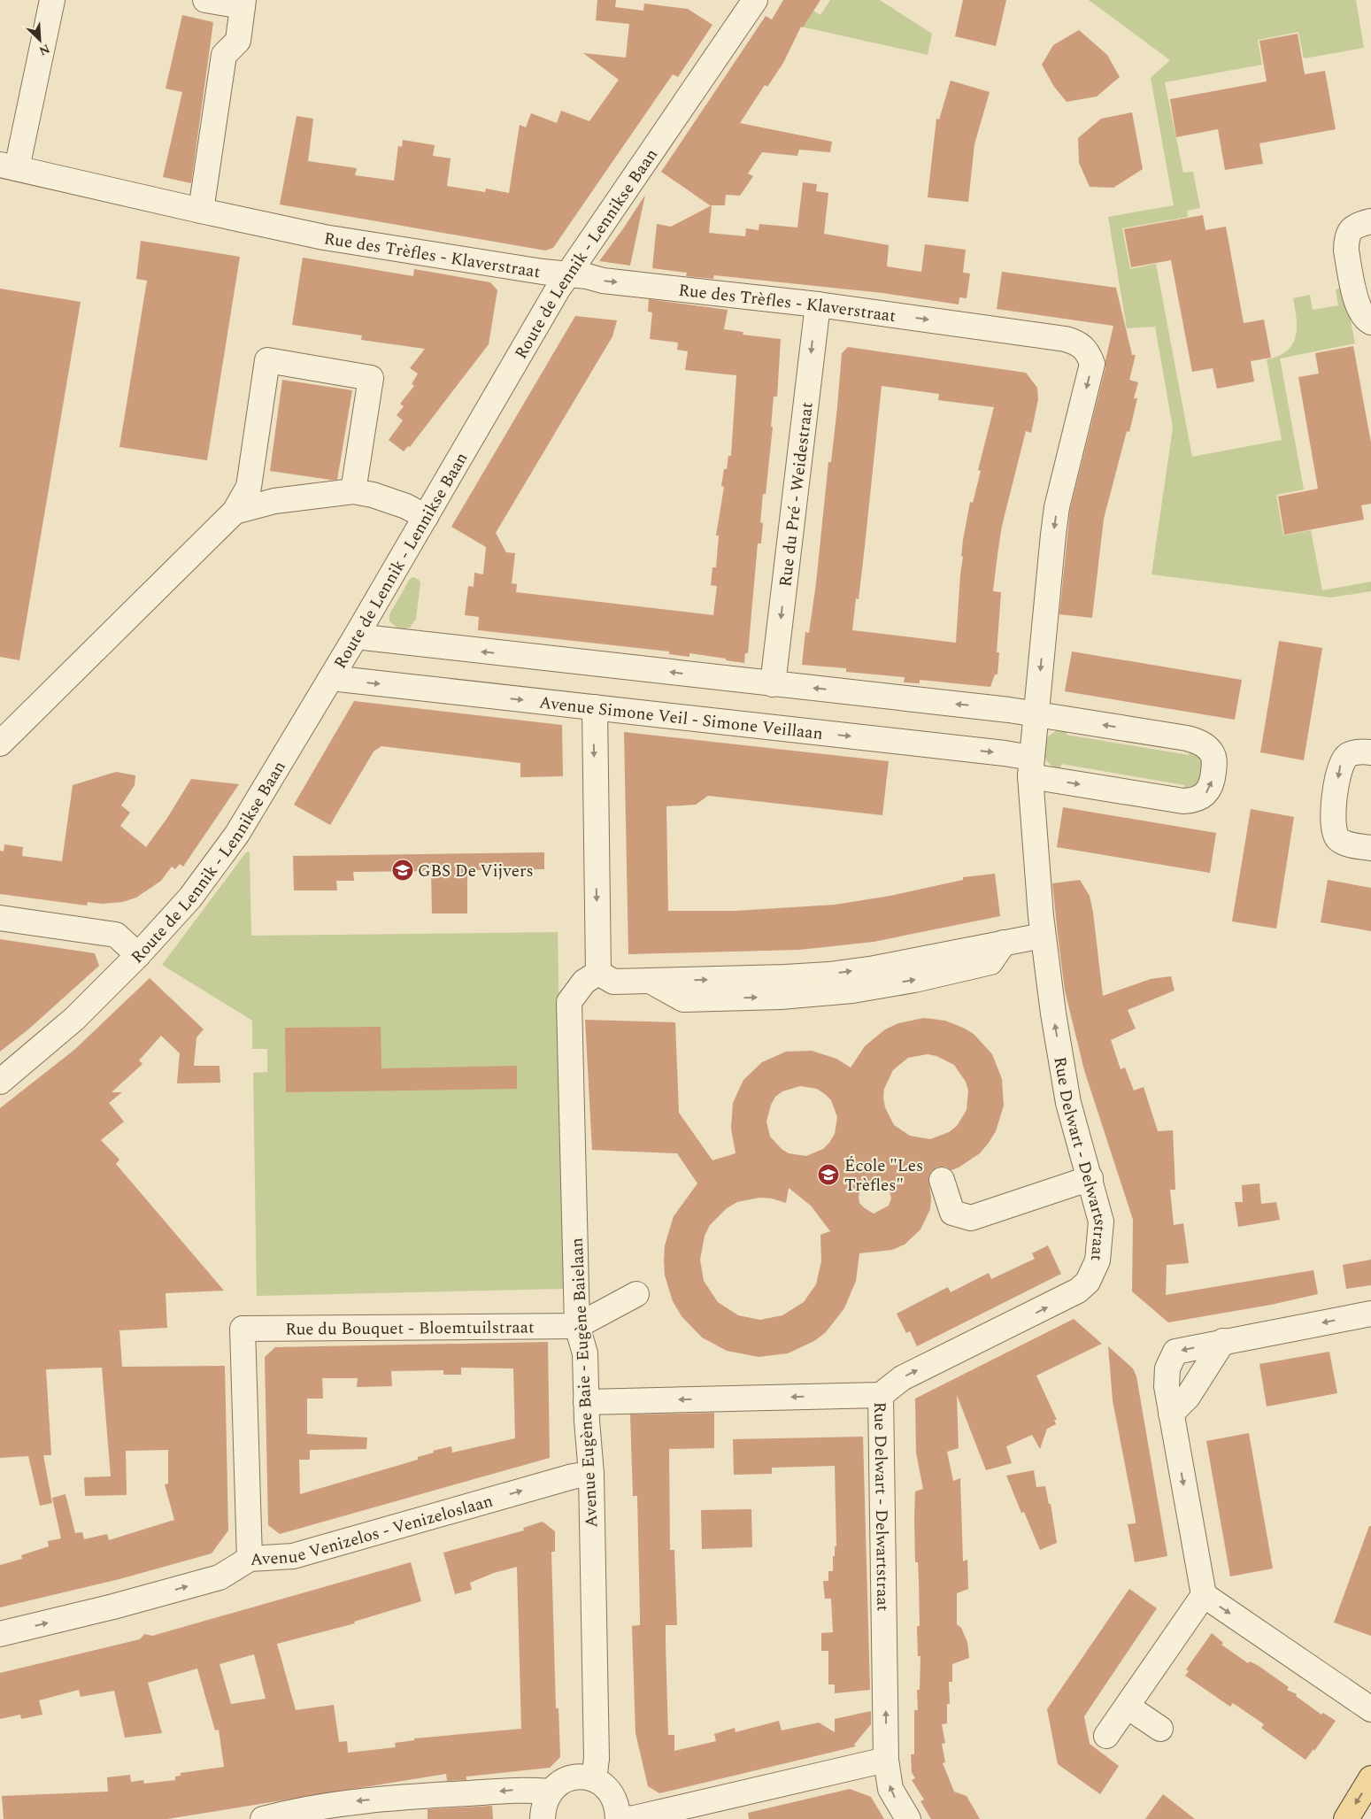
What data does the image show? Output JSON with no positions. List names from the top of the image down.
{
  "streets": {
    "street": [
      "Rue des Trèfles - Klaverstraat",
      "Route de Lennik - Lennikse Baan",
      "Rue du Pré - Weidestraat",
      "Avenue Simone Veil - Simone Veillaan",
      "Rue Delwart - Delwartstraat",
      "Rue du Bouquet - Bloemtuilstraat",
      "Avenue Eugène Baie - Eugène Baielaan",
      "Avenue Venizelos - Venizeloslaan"
    ]
  },
  "crossings": [
    ["Rue des Trèfles - Klaverstraat", "Route de Lennik - Lennikse Baan"],
    ["Rue des Trèfles - Klaverstraat", "Rue du Pré - Weidestraat"],
    ["Rue des Trèfles - Klaverstraat", "Rue Delwart - Delwartstraat"],
    ["Route de Lennik - Lennikse Baan", "Avenue Simone Veil - Simone Veillaan"],
    ["Avenue Simone Veil - Simone Veillaan", "Rue Delwart - Delwartstraat"],
    ["Rue du Bouquet - Bloemtuilstraat", "Avenue Eugène Baie - Eugène Baielaan"],
    ["Rue du Bouquet - Bloemtuilstraat", "Avenue Venizelos - Venizeloslaan"],
    ["Avenue Eugène Baie - Eugène Baielaan", "Avenue Venizelos - Venizeloslaan"]
  ],
  "one_way": ["Rue des Trèfles - Klaverstraat", "Rue du Pré - Weidestraat", "Avenue Venizelos - Venizeloslaan"],
  "places": {
    "school or university": ["GBS De Vijvers", "École \"Les Trèfles\""]
  },
  "north": "bottom right"
}
